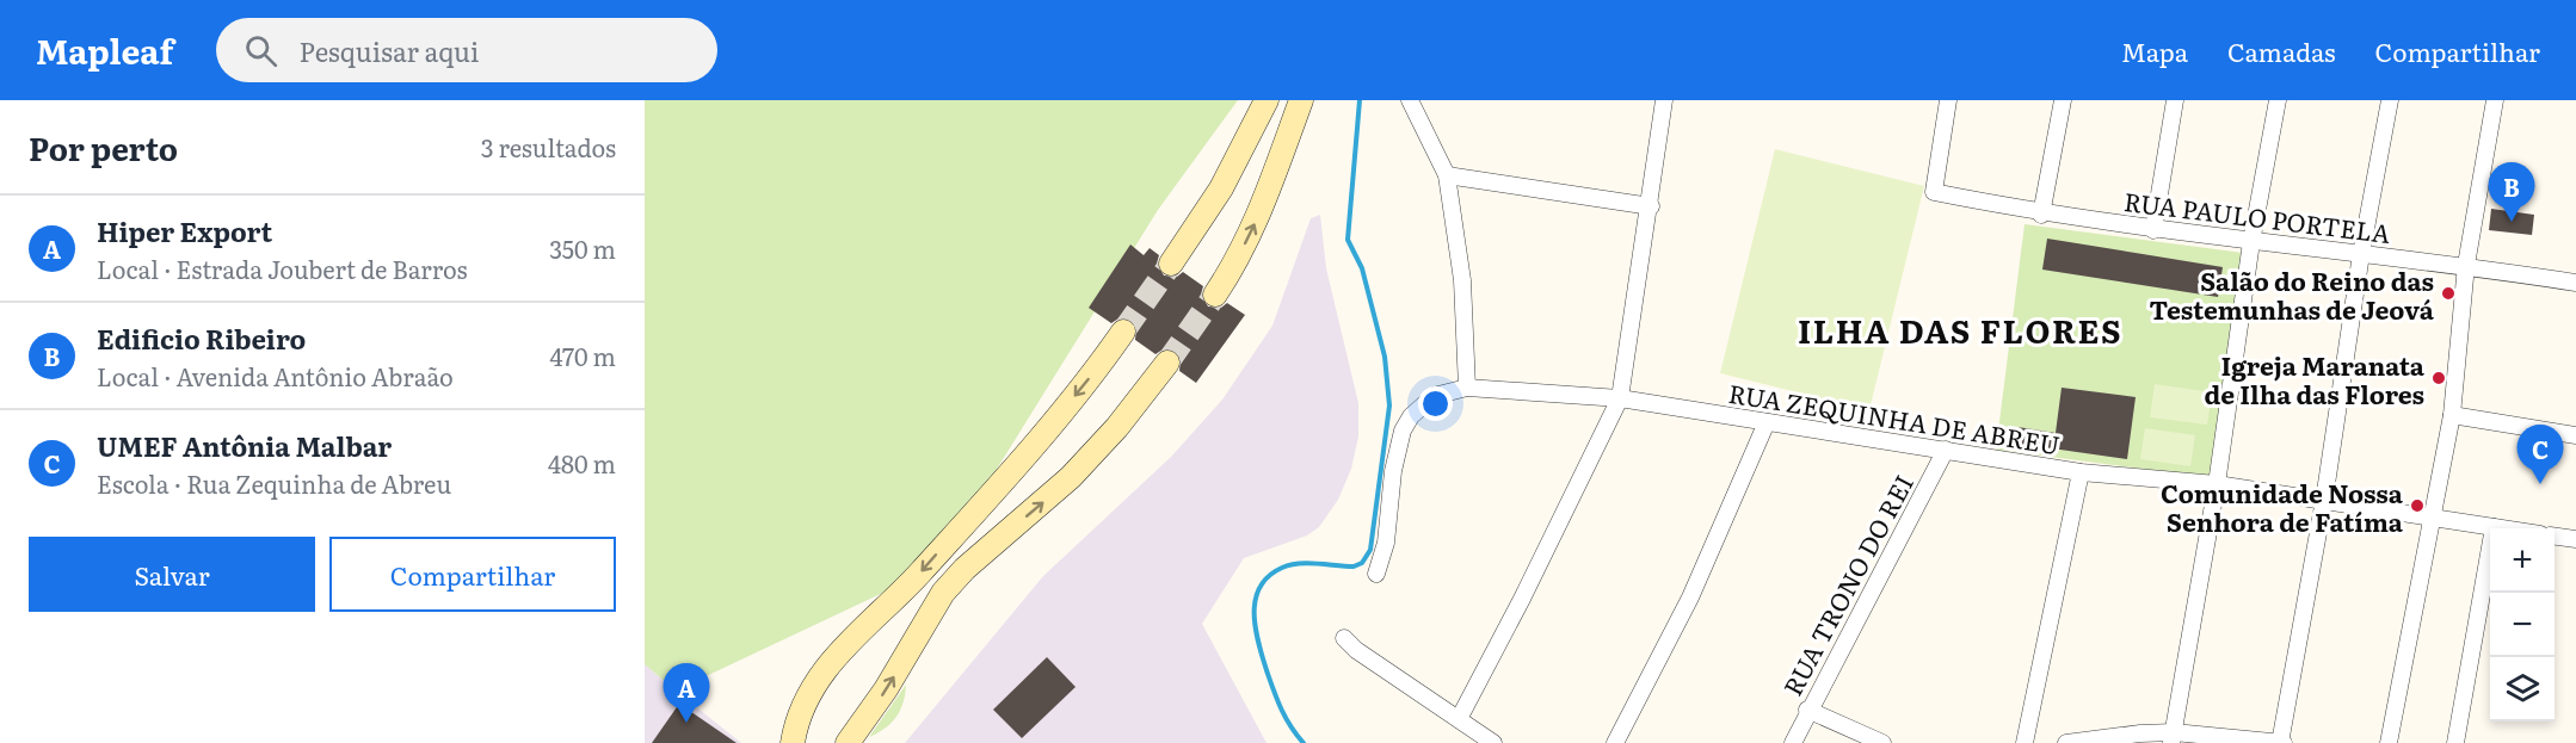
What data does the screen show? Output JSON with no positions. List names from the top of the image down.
{
  "streets": {
    "street": ["RUA PAULO PORTELA", "RUA ZEQUINHA DE ABREU", "RUA TRONO DO REI"]
  },
  "crossings": [
    ["RUA ZEQUINHA DE ABREU", "RUA TRONO DO REI"]
  ],
  "districts": ["ILHA DAS FLORES"],
  "places": ["Salão do Reino das Testemunhas de Jeová", "Igreja Maranata de Ilha das Flores", "Comunidade Nossa Senhora de Fatíma"],
  "page": {
    "header": "Mapleaf",
    "search": "Pesquisar aqui",
    "nav": ["Mapa", "Camadas", "Compartilhar"],
    "heading": ["Por perto", "3 resultados"],
    "pins": ["B", "C", "A"],
    "list": [
      {
        "mark": "A",
        "name": "Hiper Export",
        "note": "Local · Estrada Joubert de Barros",
        "value": "350 m"
      },
      {
        "mark": "B",
        "name": "Edificio Ribeiro",
        "note": "Local · Avenida Antônio Abraão",
        "value": "470 m"
      },
      {
        "mark": "C",
        "name": "UMEF Antônia Malbar",
        "note": "Escola · Rua Zequinha de Abreu",
        "value": "480 m"
      }
    ],
    "buttons": ["Salvar", "Compartilhar"],
    "map_buttons": ["+", "−"]
  }
}
